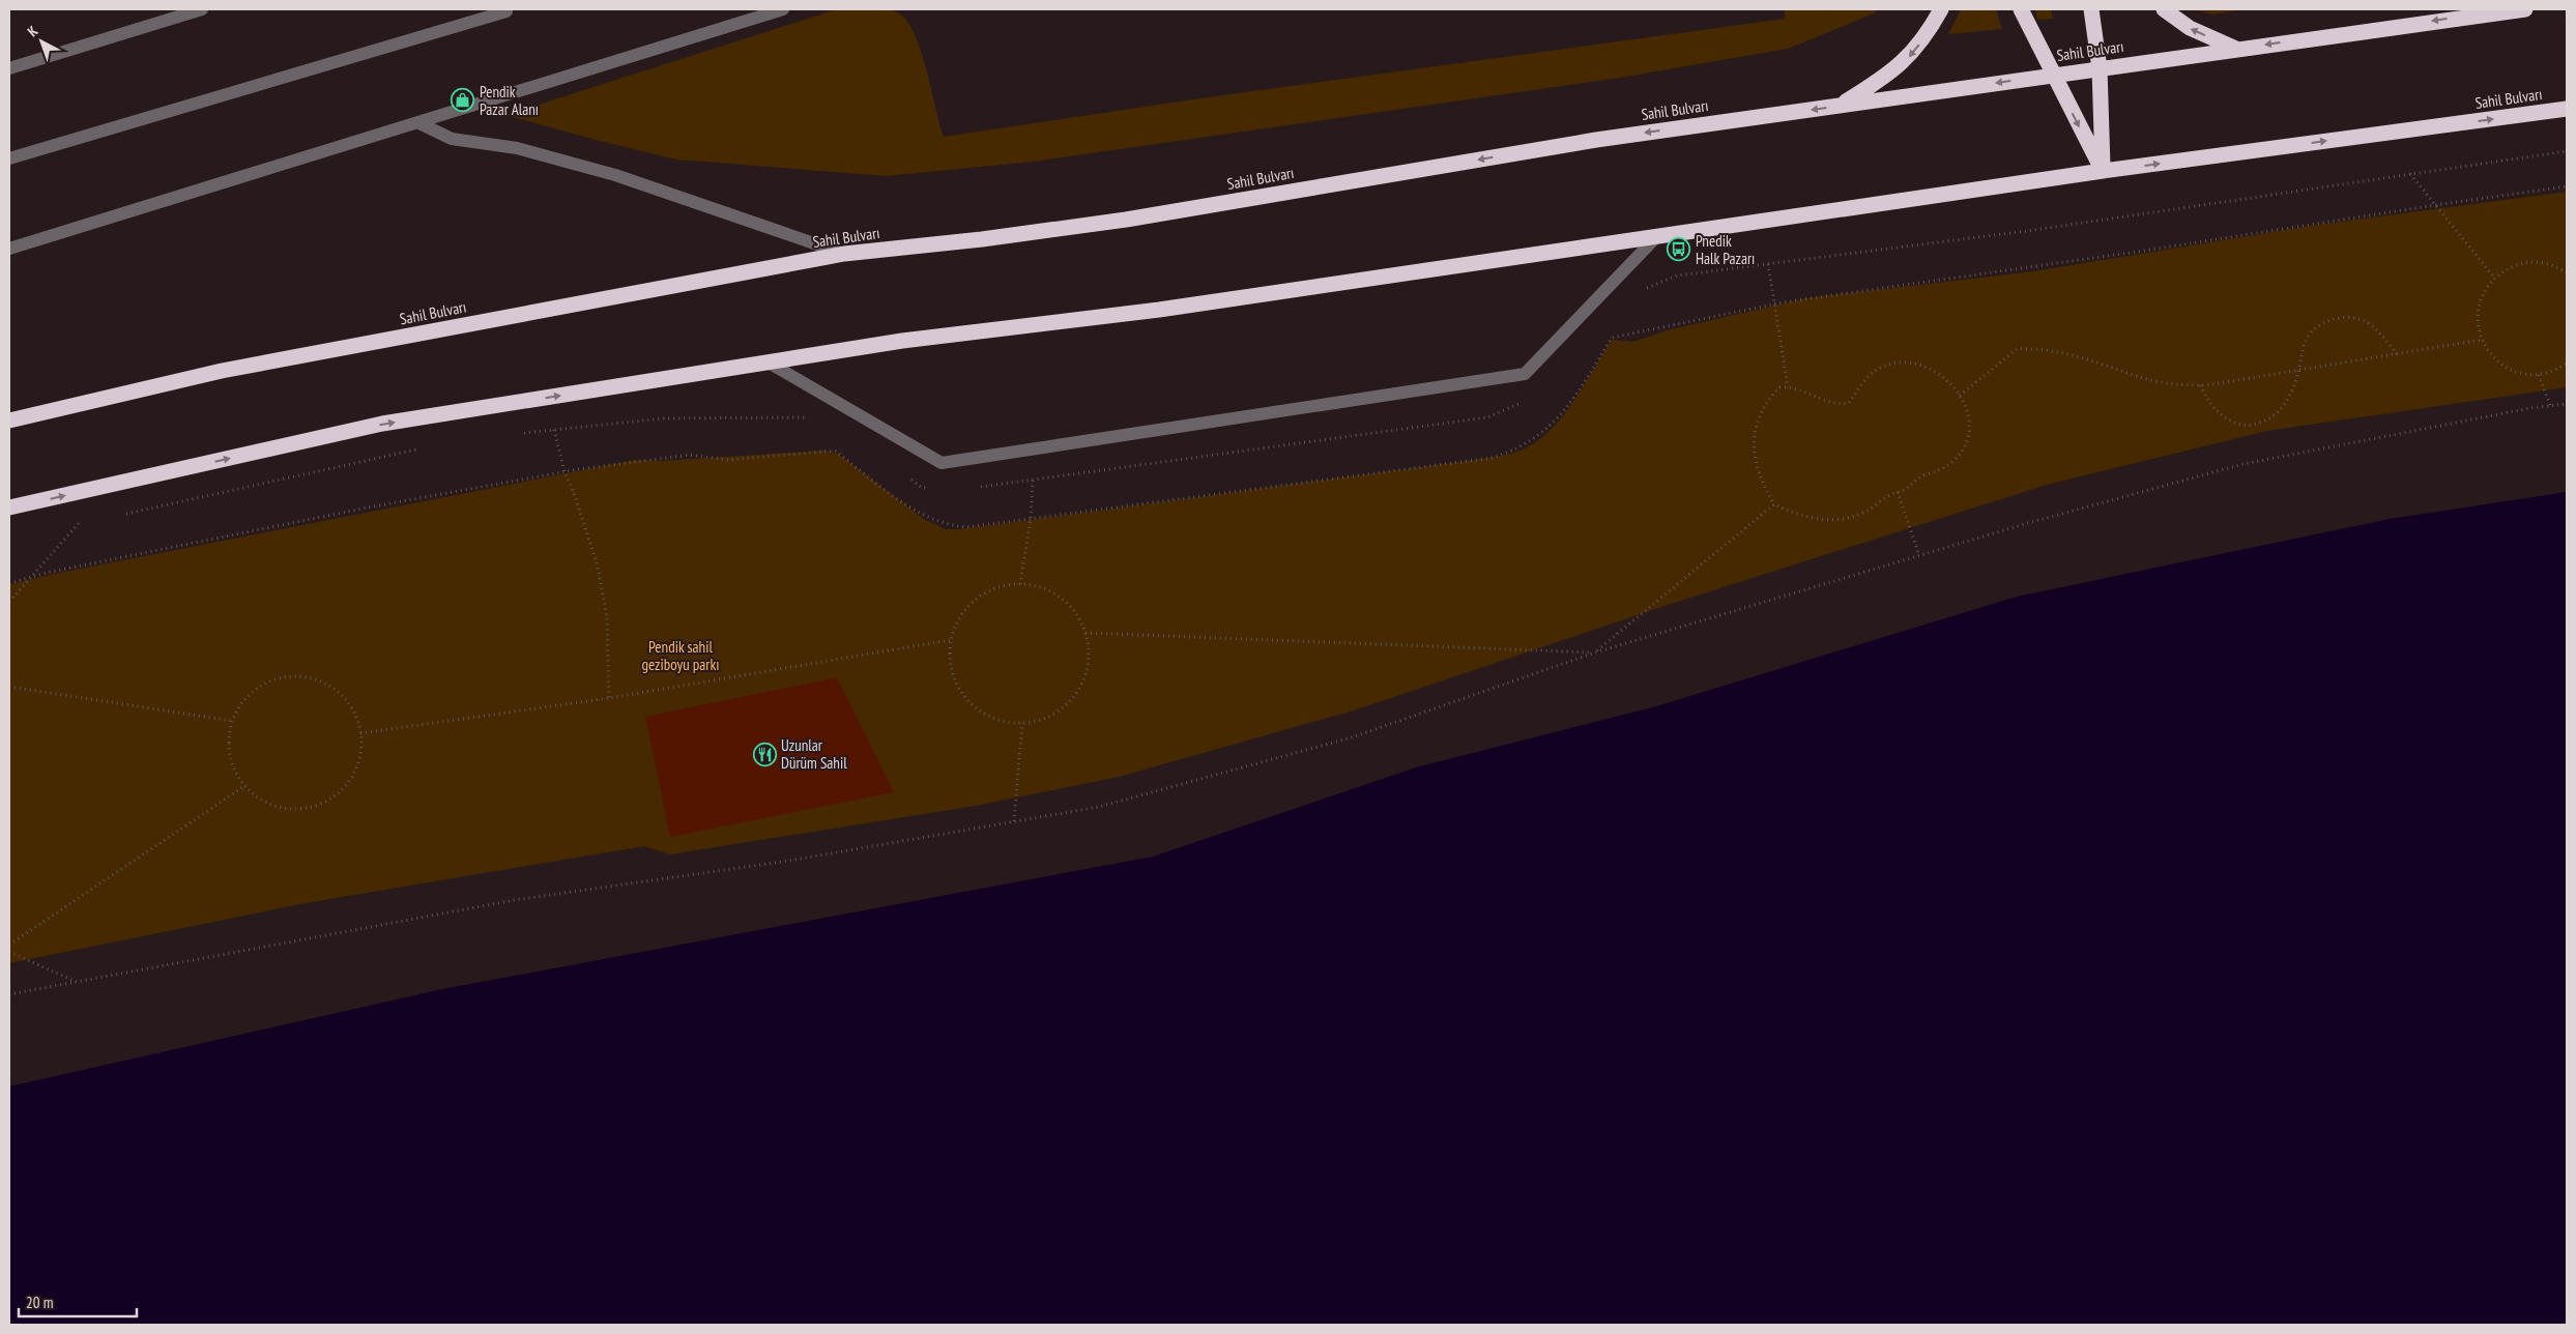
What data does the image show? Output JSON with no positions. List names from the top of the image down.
{
  "streets": {
    "highway": ["Sahil Bulvarı"]
  },
  "parks": ["Pendik sahil geziboyu parkı"],
  "places": {
    "shop": ["Pendik Pazar Alanı"],
    "bus stop": ["Pnedik Halk Pazarı"],
    "restaurant": ["Uzunlar Dürüm Sahil"]
  },
  "scale_bar": "20 m",
  "north": "top left"
}
